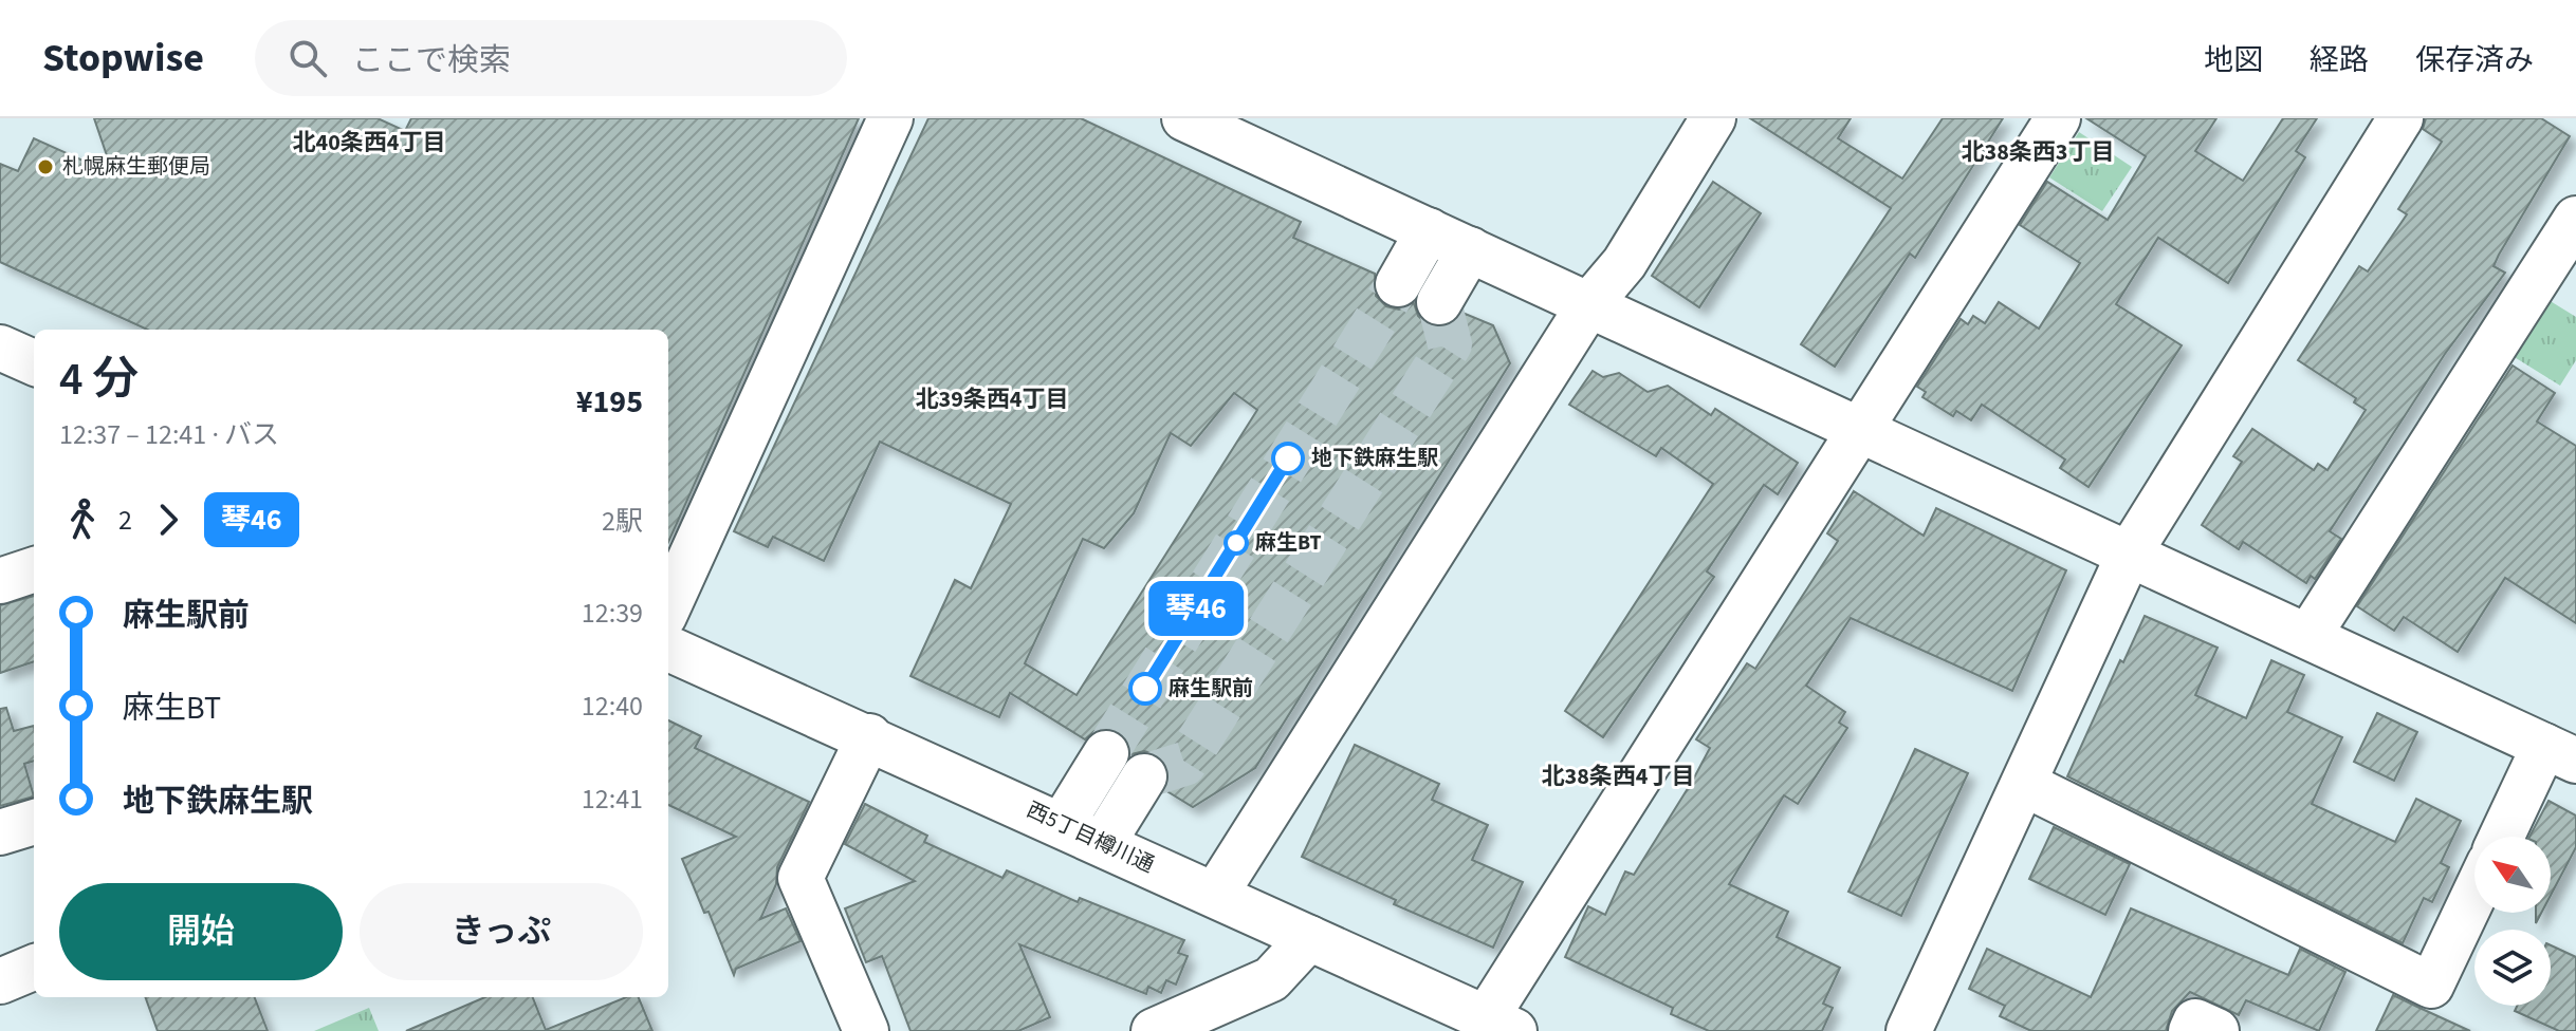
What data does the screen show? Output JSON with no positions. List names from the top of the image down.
{
  "streets": {
    "street": ["西5丁目樽川通"]
  },
  "districts": [
    "北40条西4丁目",
    "北38条西3丁目",
    "北39条西4丁目",
    "北38条西4丁目"
  ],
  "places": [
    "札幌麻生郵便局",
    "地下鉄麻生駅",
    "麻生BT",
    "麻生駅前"
  ],
  "lines": ["bus line 琴46"],
  "north": "top left",
  "page": {
    "header": "Stopwise",
    "search": "ここで検索",
    "nav": ["地図", "経路", "保存済み"],
    "on_map": "琴46",
    "heading": ["4 分", "12:37 – 12:41 · バス", "¥195"],
    "legs": ["2", "琴46", "2駅"],
    "list": [
      {
        "name": "麻生駅前",
        "value": "12:39"
      },
      {
        "name": "麻生BT",
        "value": "12:40"
      },
      {
        "name": "地下鉄麻生駅",
        "value": "12:41"
      }
    ],
    "buttons": ["開始", "きっぷ"]
  }
}
